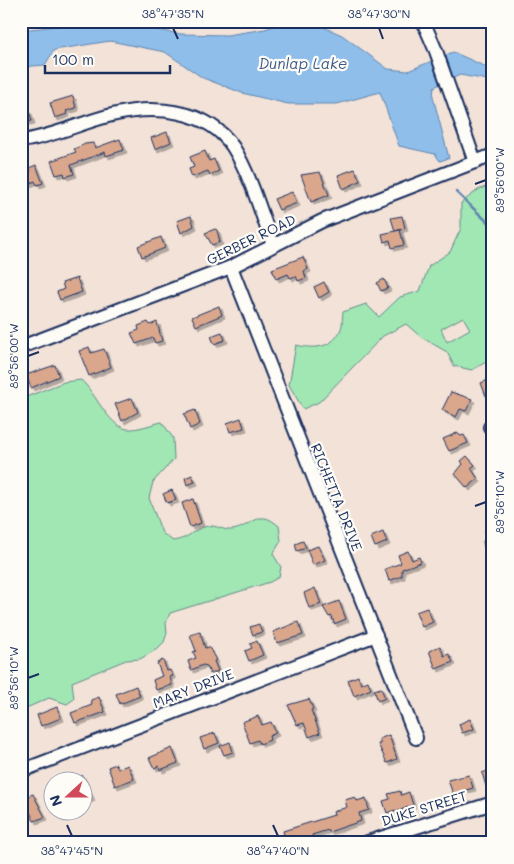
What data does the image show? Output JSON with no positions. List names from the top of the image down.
{
  "streets": {
    "street": [
      "GERBER ROAD",
      "RICHETTA DRIVE",
      "MARY DRIVE",
      "DUKE STREET"
    ]
  },
  "crossings": [
    ["GERBER ROAD", "RICHETTA DRIVE"],
    ["RICHETTA DRIVE", "MARY DRIVE"]
  ],
  "water": ["Dunlap Lake"],
  "scale_bar": "100 m",
  "north": "left",
  "coordinates": [
    "38°47'35\"N",
    "38°47'30\"N",
    "89°56'00\"W",
    "89°56'10\"W",
    "38°47'45\"N",
    "38°47'40\"N"
  ]
}
